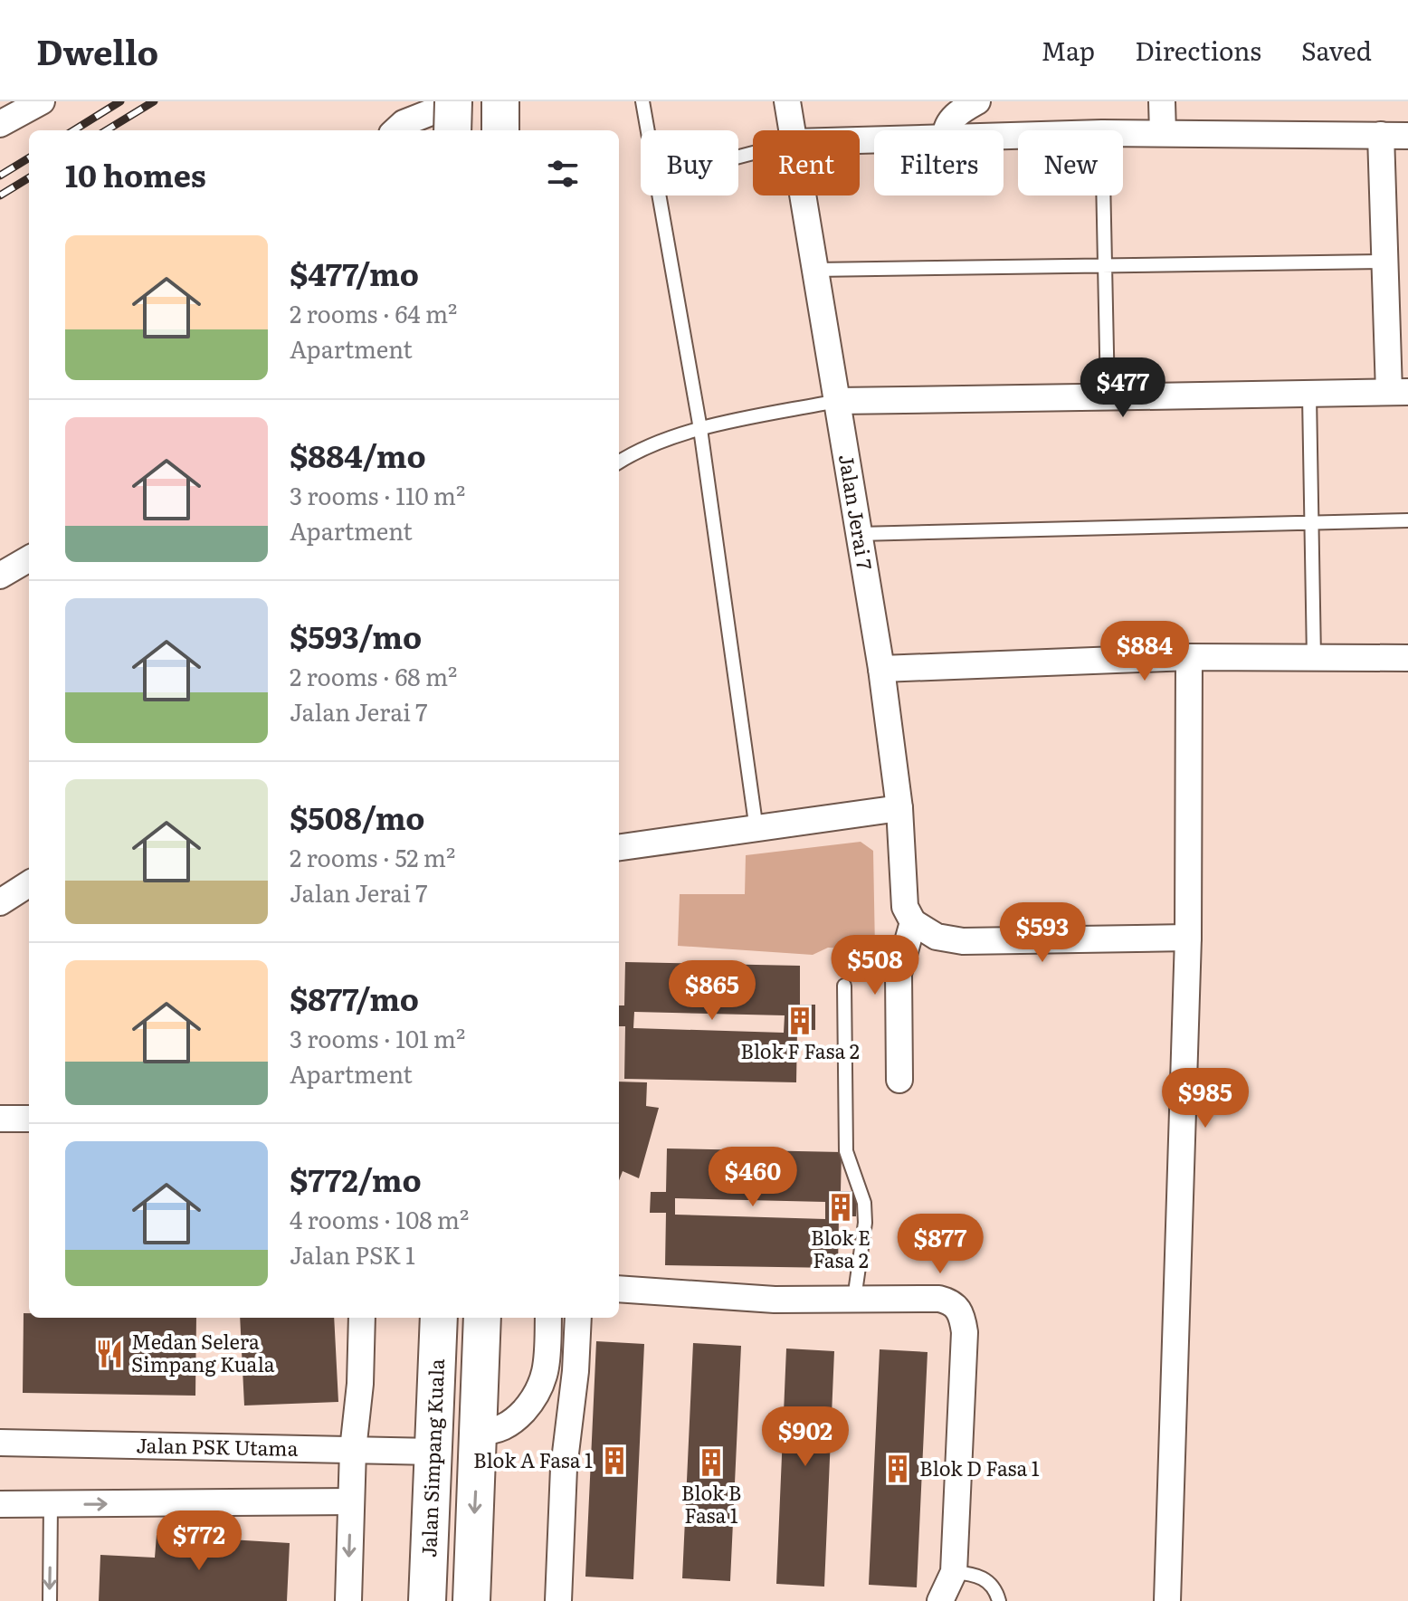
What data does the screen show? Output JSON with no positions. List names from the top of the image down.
{
  "streets": {
    "main road": ["Jalan Simpang Kuala"],
    "street": ["Jalan Jerai 7", "Jalan PSK Utama"]
  },
  "crossings": [
    ["Jalan PSK Utama", "Jalan Simpang Kuala"]
  ],
  "places": {
    "building": [
      "Blok F Fasa 2",
      "Blok E Fasa 2",
      "Blok A Fasa 1",
      "Blok B Fasa 1",
      "Blok D Fasa 1"
    ],
    "restaurant": ["Medan Selera Simpang Kuala"]
  },
  "page": {
    "header": "Dwello",
    "nav": ["Map", "Directions", "Saved"],
    "chip": [
      "Buy",
      "Rent",
      "Filters",
      "New"
    ],
    "heading": "10 homes",
    "list": [
      {
        "name": "$477/mo",
        "note": "2 rooms · 64 m² · Apartment"
      },
      {
        "name": "$884/mo",
        "note": "3 rooms · 110 m² · Apartment"
      },
      {
        "name": "$593/mo",
        "note": "2 rooms · 68 m² · Jalan Jerai 7"
      },
      {
        "name": "$508/mo",
        "note": "2 rooms · 52 m² · Jalan Jerai 7"
      },
      {
        "name": "$877/mo",
        "note": "3 rooms · 101 m² · Apartment"
      },
      {
        "name": "$772/mo",
        "note": "4 rooms · 108 m² · Jalan PSK 1"
      }
    ],
    "price": [
      "$477",
      "$884",
      "$593",
      "$508",
      "$865",
      "$985",
      "$460",
      "$877",
      "$902",
      "$772"
    ]
  }
}
